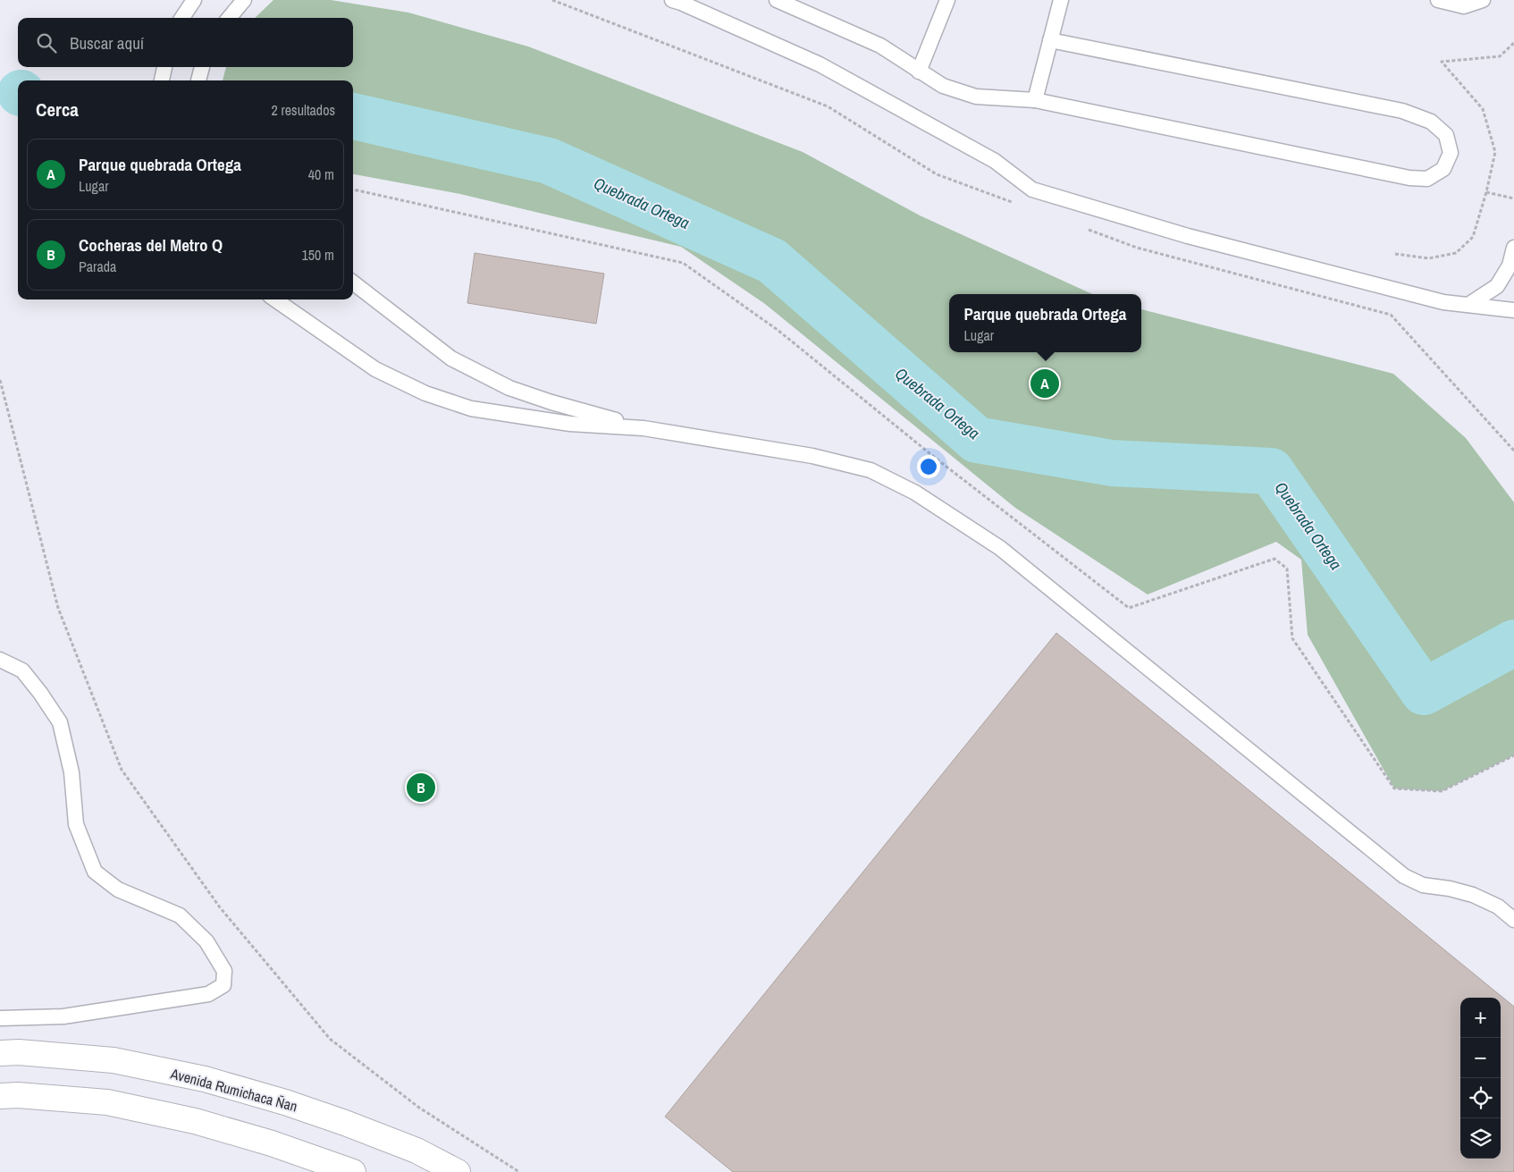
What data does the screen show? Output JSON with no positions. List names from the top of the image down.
{
  "streets": {
    "main road": ["Avenida Rumichaca Ñan"]
  },
  "water": ["Quebrada Ortega"],
  "page": {
    "search": "Buscar aquí",
    "heading": ["Cerca", "2 resultados"],
    "list": [
      {
        "mark": "A",
        "name": "Parque quebrada Ortega",
        "note": "Lugar",
        "value": "40 m"
      },
      {
        "mark": "B",
        "name": "Cocheras del Metro Q",
        "note": "Parada",
        "value": "150 m"
      }
    ],
    "popup": ["Parque quebrada Ortega", "Lugar"],
    "pins": ["A", "B"],
    "map_buttons": ["+", "−"]
  }
}
